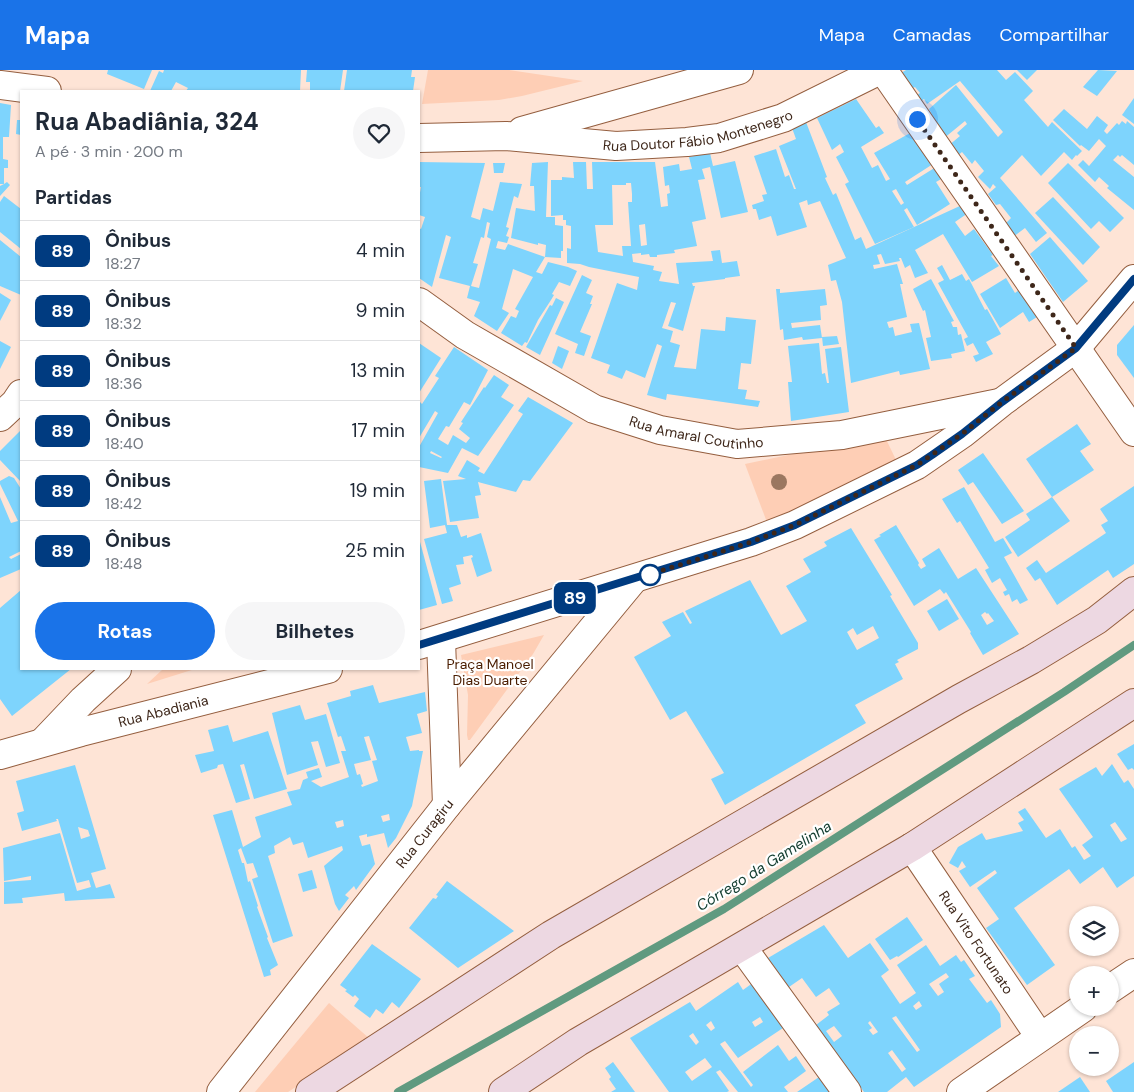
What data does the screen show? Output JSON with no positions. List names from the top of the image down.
{
  "streets": {
    "street": [
      "Rua Doutor Fábio Montenegro",
      "Rua Amaral Coutinho",
      "Rua Abadiania",
      "Rua Curagiru",
      "Rua Vito Fortunato"
    ]
  },
  "water": ["Córrego da Gamelinha"],
  "parks": ["Praça Manoel Dias Duarte"],
  "lines": ["bus line 89"],
  "page": {
    "header": "Mapa",
    "nav": ["Mapa", "Camadas", "Compartilhar"],
    "on_map": "89",
    "heading": [
      ["Rua Abadiânia, 324", "A pé · 3 min · 200 m"],
      "Partidas"
    ],
    "list": [
      {
        "mark": "89",
        "name": "Ônibus",
        "note": "18:27",
        "value": "4 min"
      },
      {
        "mark": "89",
        "name": "Ônibus",
        "note": "18:32",
        "value": "9 min"
      },
      {
        "mark": "89",
        "name": "Ônibus",
        "note": "18:36",
        "value": "13 min"
      },
      {
        "mark": "89",
        "name": "Ônibus",
        "note": "18:40",
        "value": "17 min"
      },
      {
        "mark": "89",
        "name": "Ônibus",
        "note": "18:42",
        "value": "19 min"
      },
      {
        "mark": "89",
        "name": "Ônibus",
        "note": "18:48",
        "value": "25 min"
      }
    ],
    "buttons": ["Rotas", "Bilhetes"],
    "map_buttons": ["+", "−"]
  }
}
